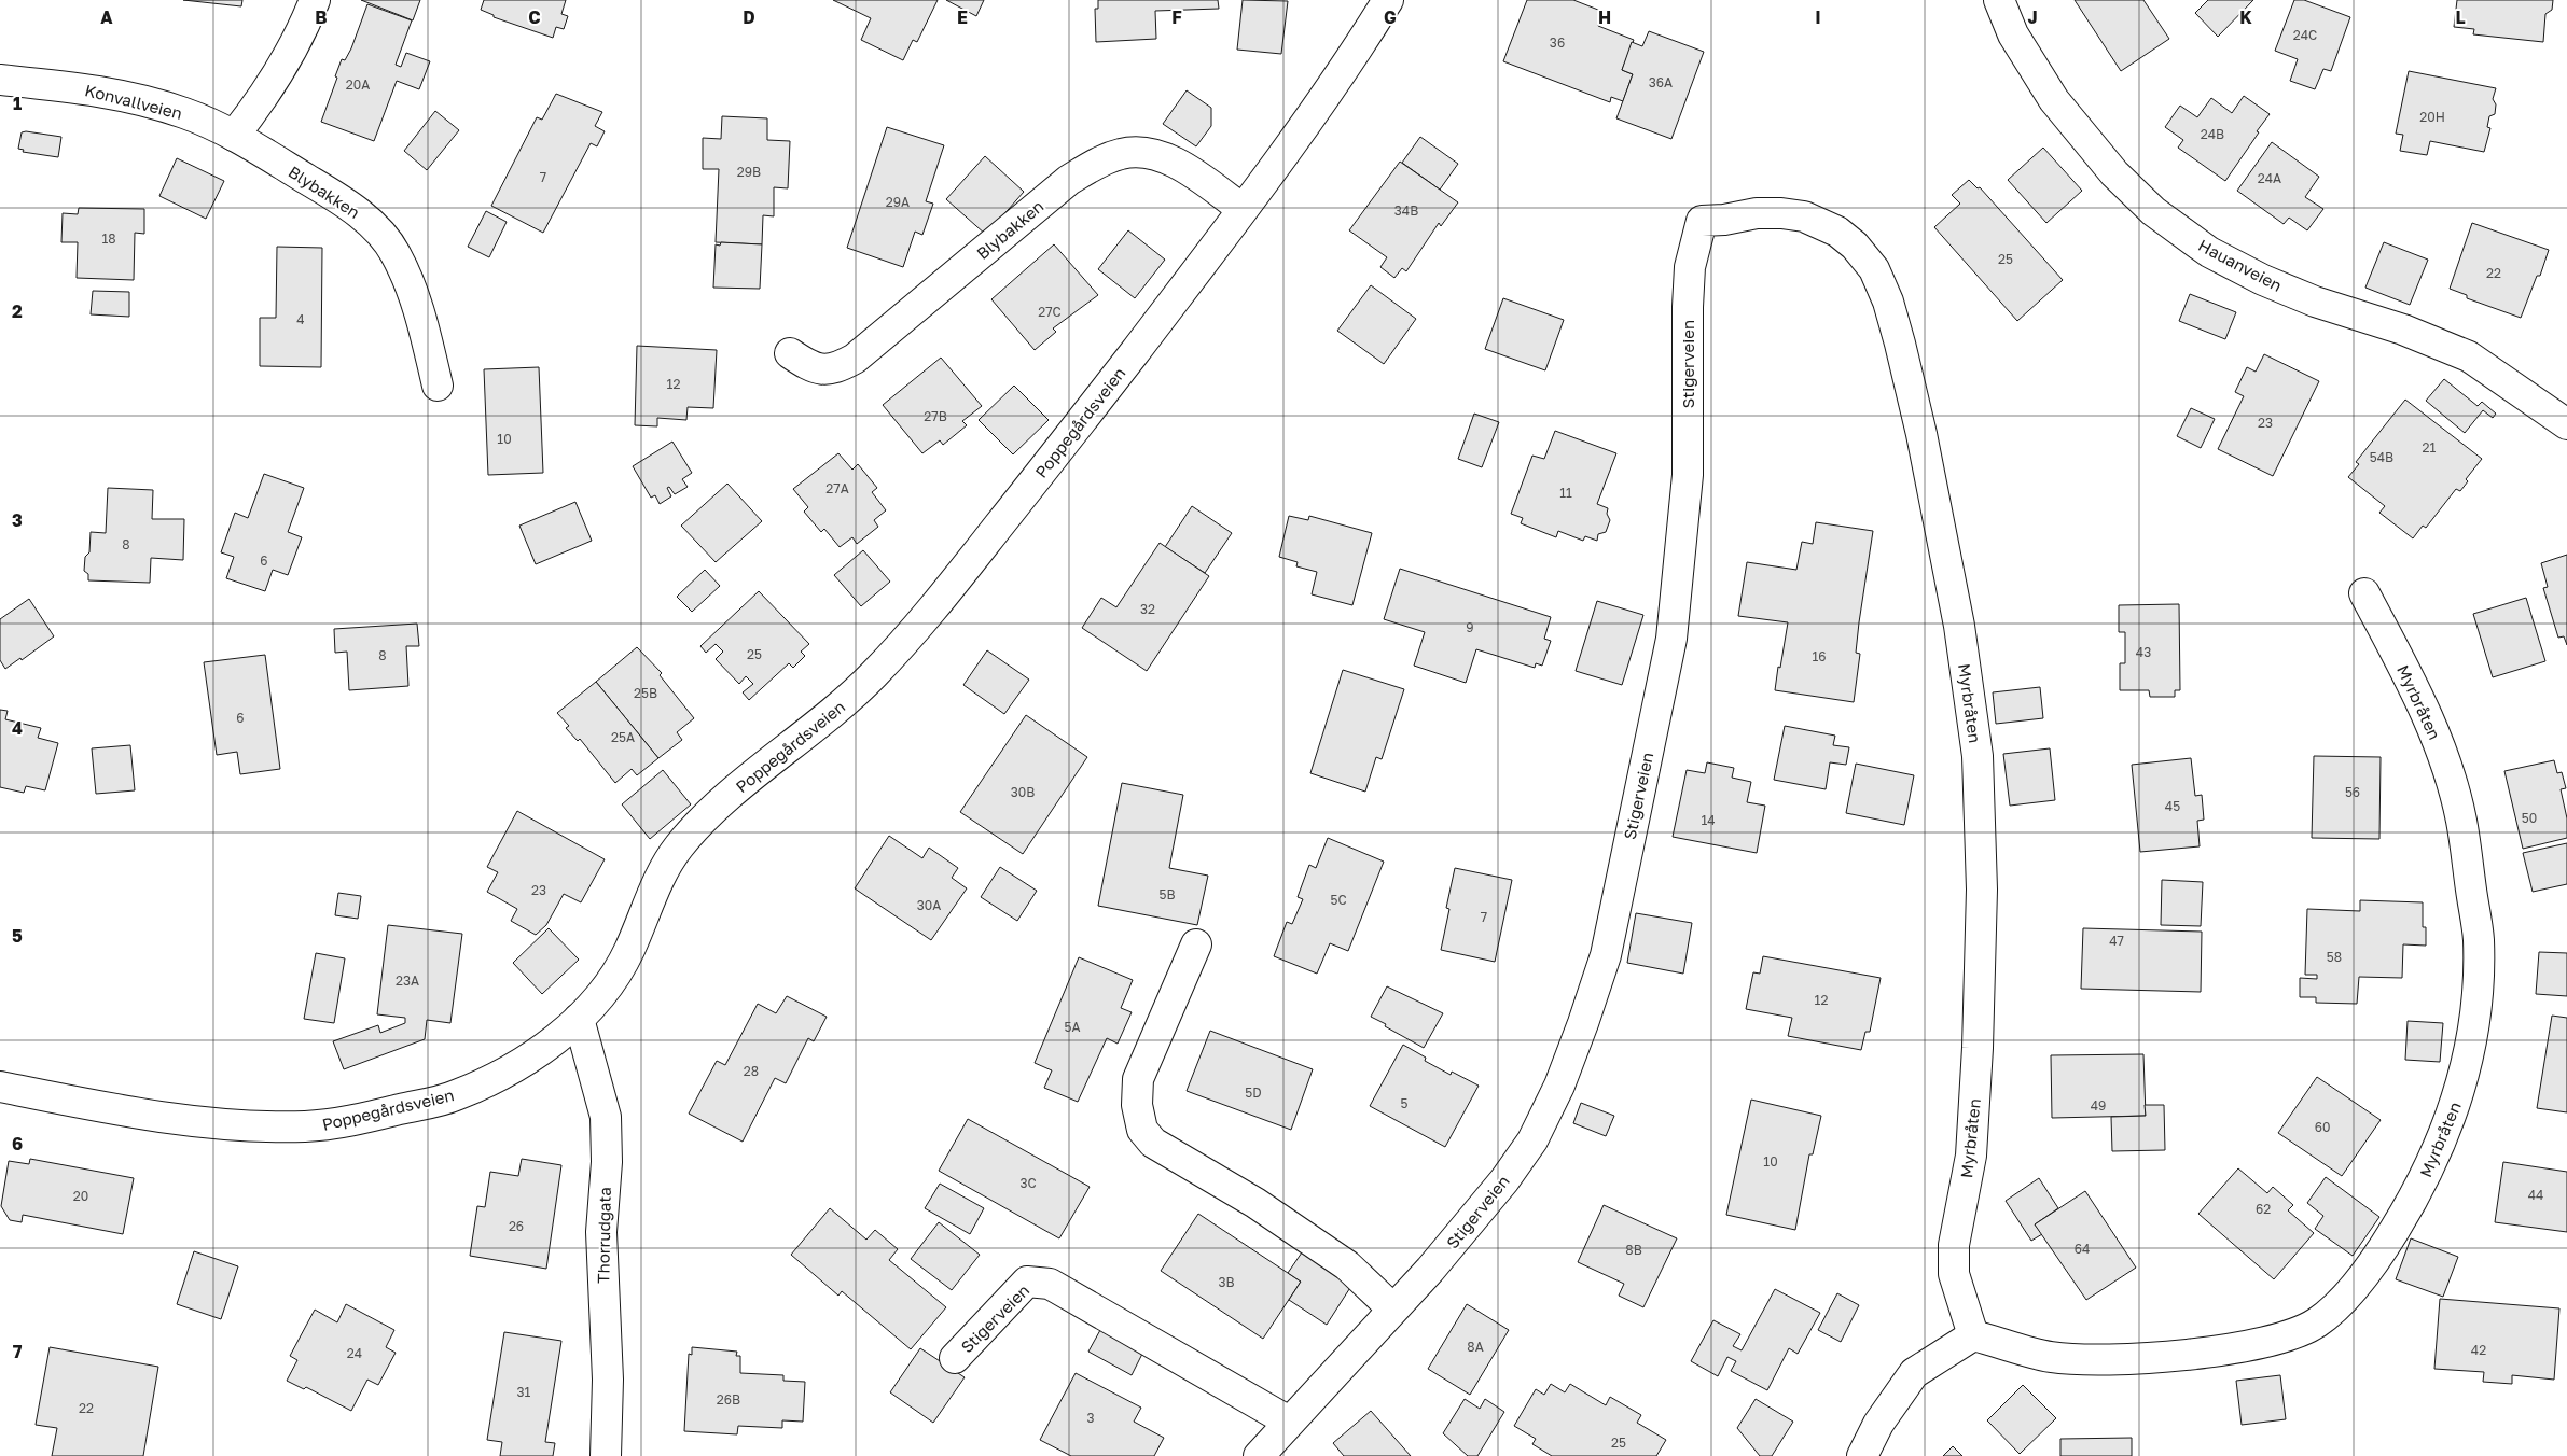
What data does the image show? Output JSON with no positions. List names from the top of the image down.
{
  "streets": {
    "street": [
      "Konvallveien",
      "Blybakken",
      "Hauanveien",
      "Stigerveien",
      "Poppegårdsveien",
      "Myrbråten",
      "Thorrudgata"
    ]
  },
  "crossings": [
    ["Konvallveien", "Blybakken"],
    ["Blybakken", "Poppegårdsveien"],
    ["Stigerveien", "Myrbråten"],
    ["Poppegårdsveien", "Thorrudgata"]
  ],
  "house_numbers": [
    "24C",
    "36",
    "36A",
    "20A",
    "20H",
    "24B",
    "29B",
    "7",
    "24A",
    "29A",
    "34B",
    "18",
    "25",
    "22",
    "27C",
    "4",
    "12",
    "27B",
    "23",
    "10",
    "21",
    "54B",
    "27A",
    "11",
    "8",
    "6",
    "32",
    "9",
    "43",
    "25",
    "8",
    "16",
    "25B",
    "6",
    "25A",
    "30B",
    "56",
    "45",
    "50",
    "14",
    "23",
    "5B",
    "5C",
    "30A",
    "7",
    "47",
    "58",
    "23A",
    "12",
    "5A",
    "28",
    "5D",
    "5",
    "49",
    "60",
    "10",
    "3C",
    "44",
    "20",
    "62",
    "26",
    "64",
    "8B",
    "3B",
    "8A",
    "42",
    "24",
    "31",
    "26B",
    "22",
    "3",
    "25"
  ],
  "grid": {
    "columns": [
      "A",
      "B",
      "C",
      "D",
      "E",
      "F",
      "G",
      "H",
      "I",
      "J",
      "K",
      "L"
    ],
    "rows": [
      "1",
      "2",
      "3",
      "4",
      "5",
      "6",
      "7"
    ]
  }
}
